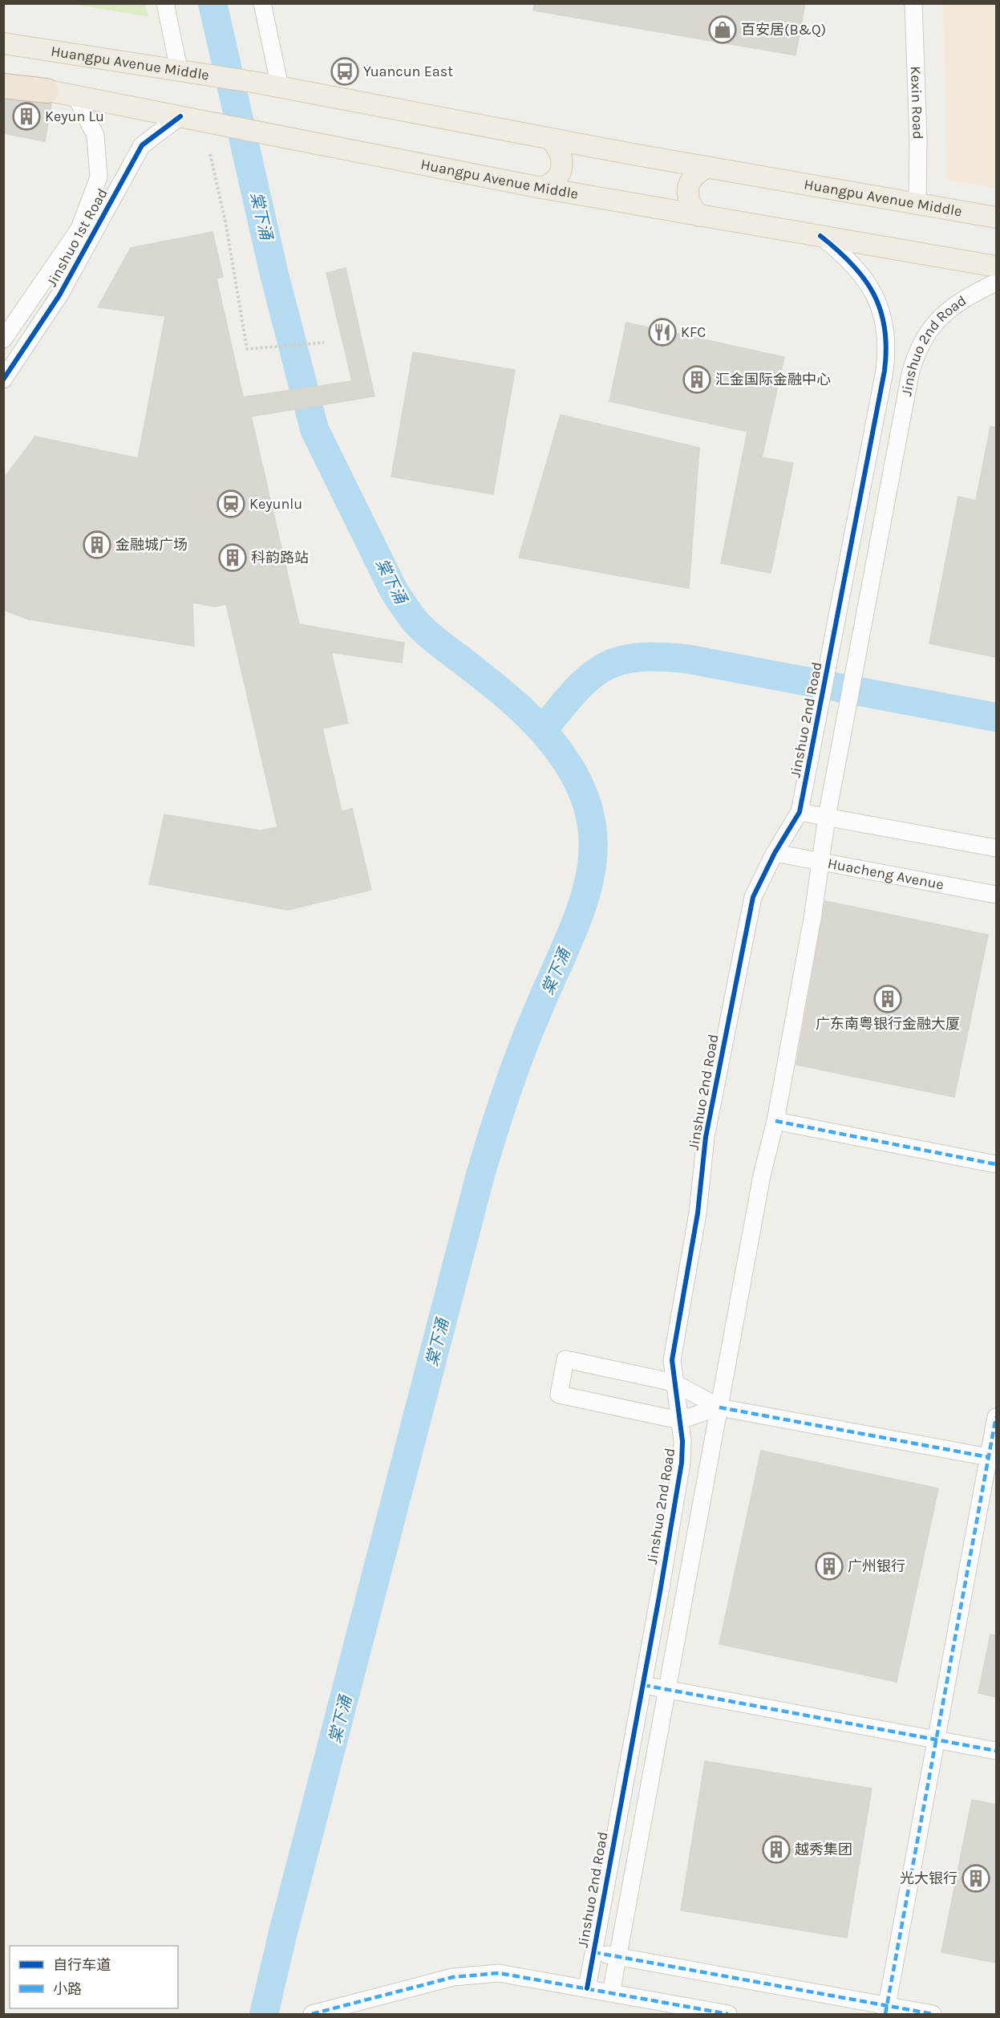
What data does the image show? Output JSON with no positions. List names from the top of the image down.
{
  "streets": {
    "main road": ["Huangpu Avenue Middle"],
    "street": [
      "Kexin Road",
      "Jinshuo 1st Road",
      "Jinshuo 2nd Road",
      "Huacheng Avenue"
    ]
  },
  "crossings": [
    ["Huangpu Avenue Middle", "Kexin Road"],
    ["Huangpu Avenue Middle", "Jinshuo 1st Road"],
    ["Huangpu Avenue Middle", "Jinshuo 2nd Road"],
    ["Jinshuo 2nd Road", "Huacheng Avenue"]
  ],
  "water": ["棠下涌"],
  "places": {
    "shop": ["百安居(B&Q)"],
    "bus stop": ["Yuancun East"],
    "building": [
      "Keyun Lu",
      "汇金国际金融中心",
      "金融城广场",
      "科韵路站",
      "广东南粤银行金融大厦",
      "广州银行",
      "越秀集团",
      "光大银行"
    ],
    "restaurant": ["KFC"],
    "station": ["Keyunlu"]
  },
  "legend": ["自行车道", "小路"]
}
